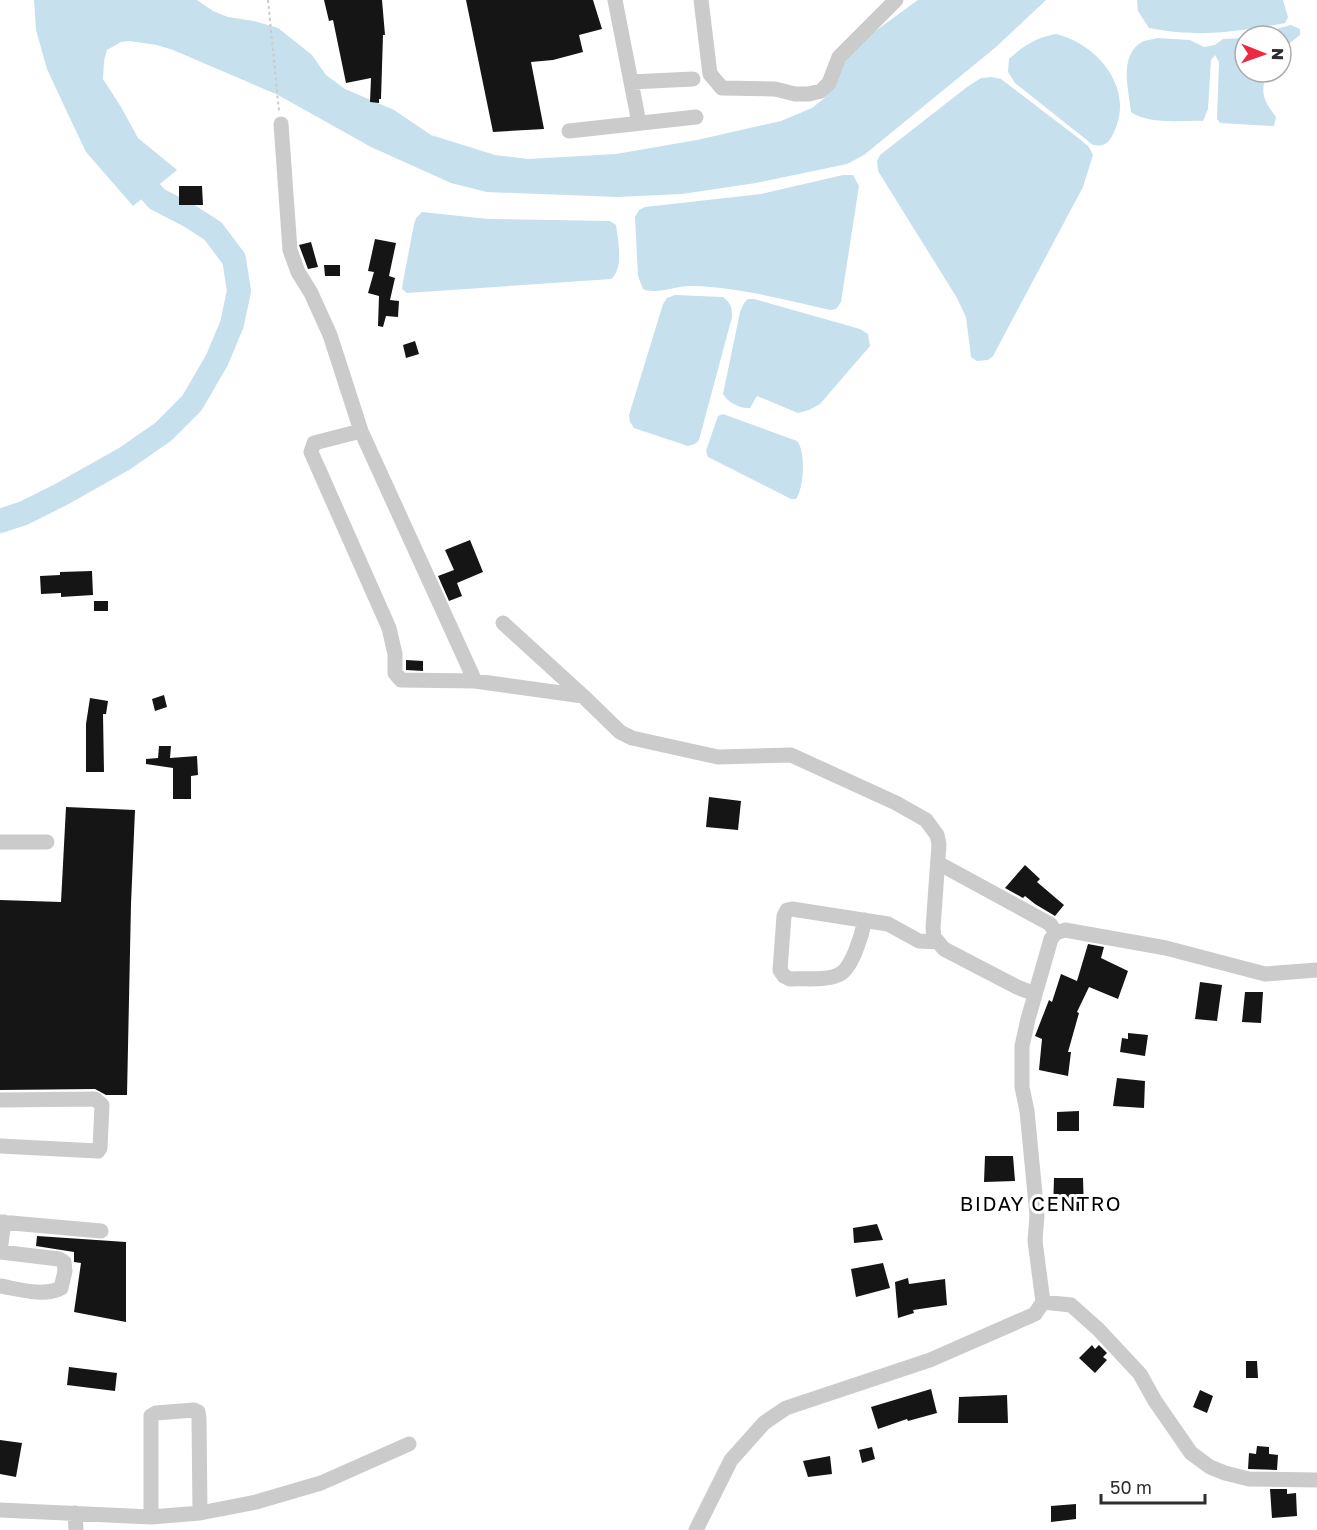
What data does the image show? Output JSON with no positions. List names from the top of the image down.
{
  "districts": ["BIDAY CENTRO"],
  "scale_bar": "50 m",
  "north": "right"
}
